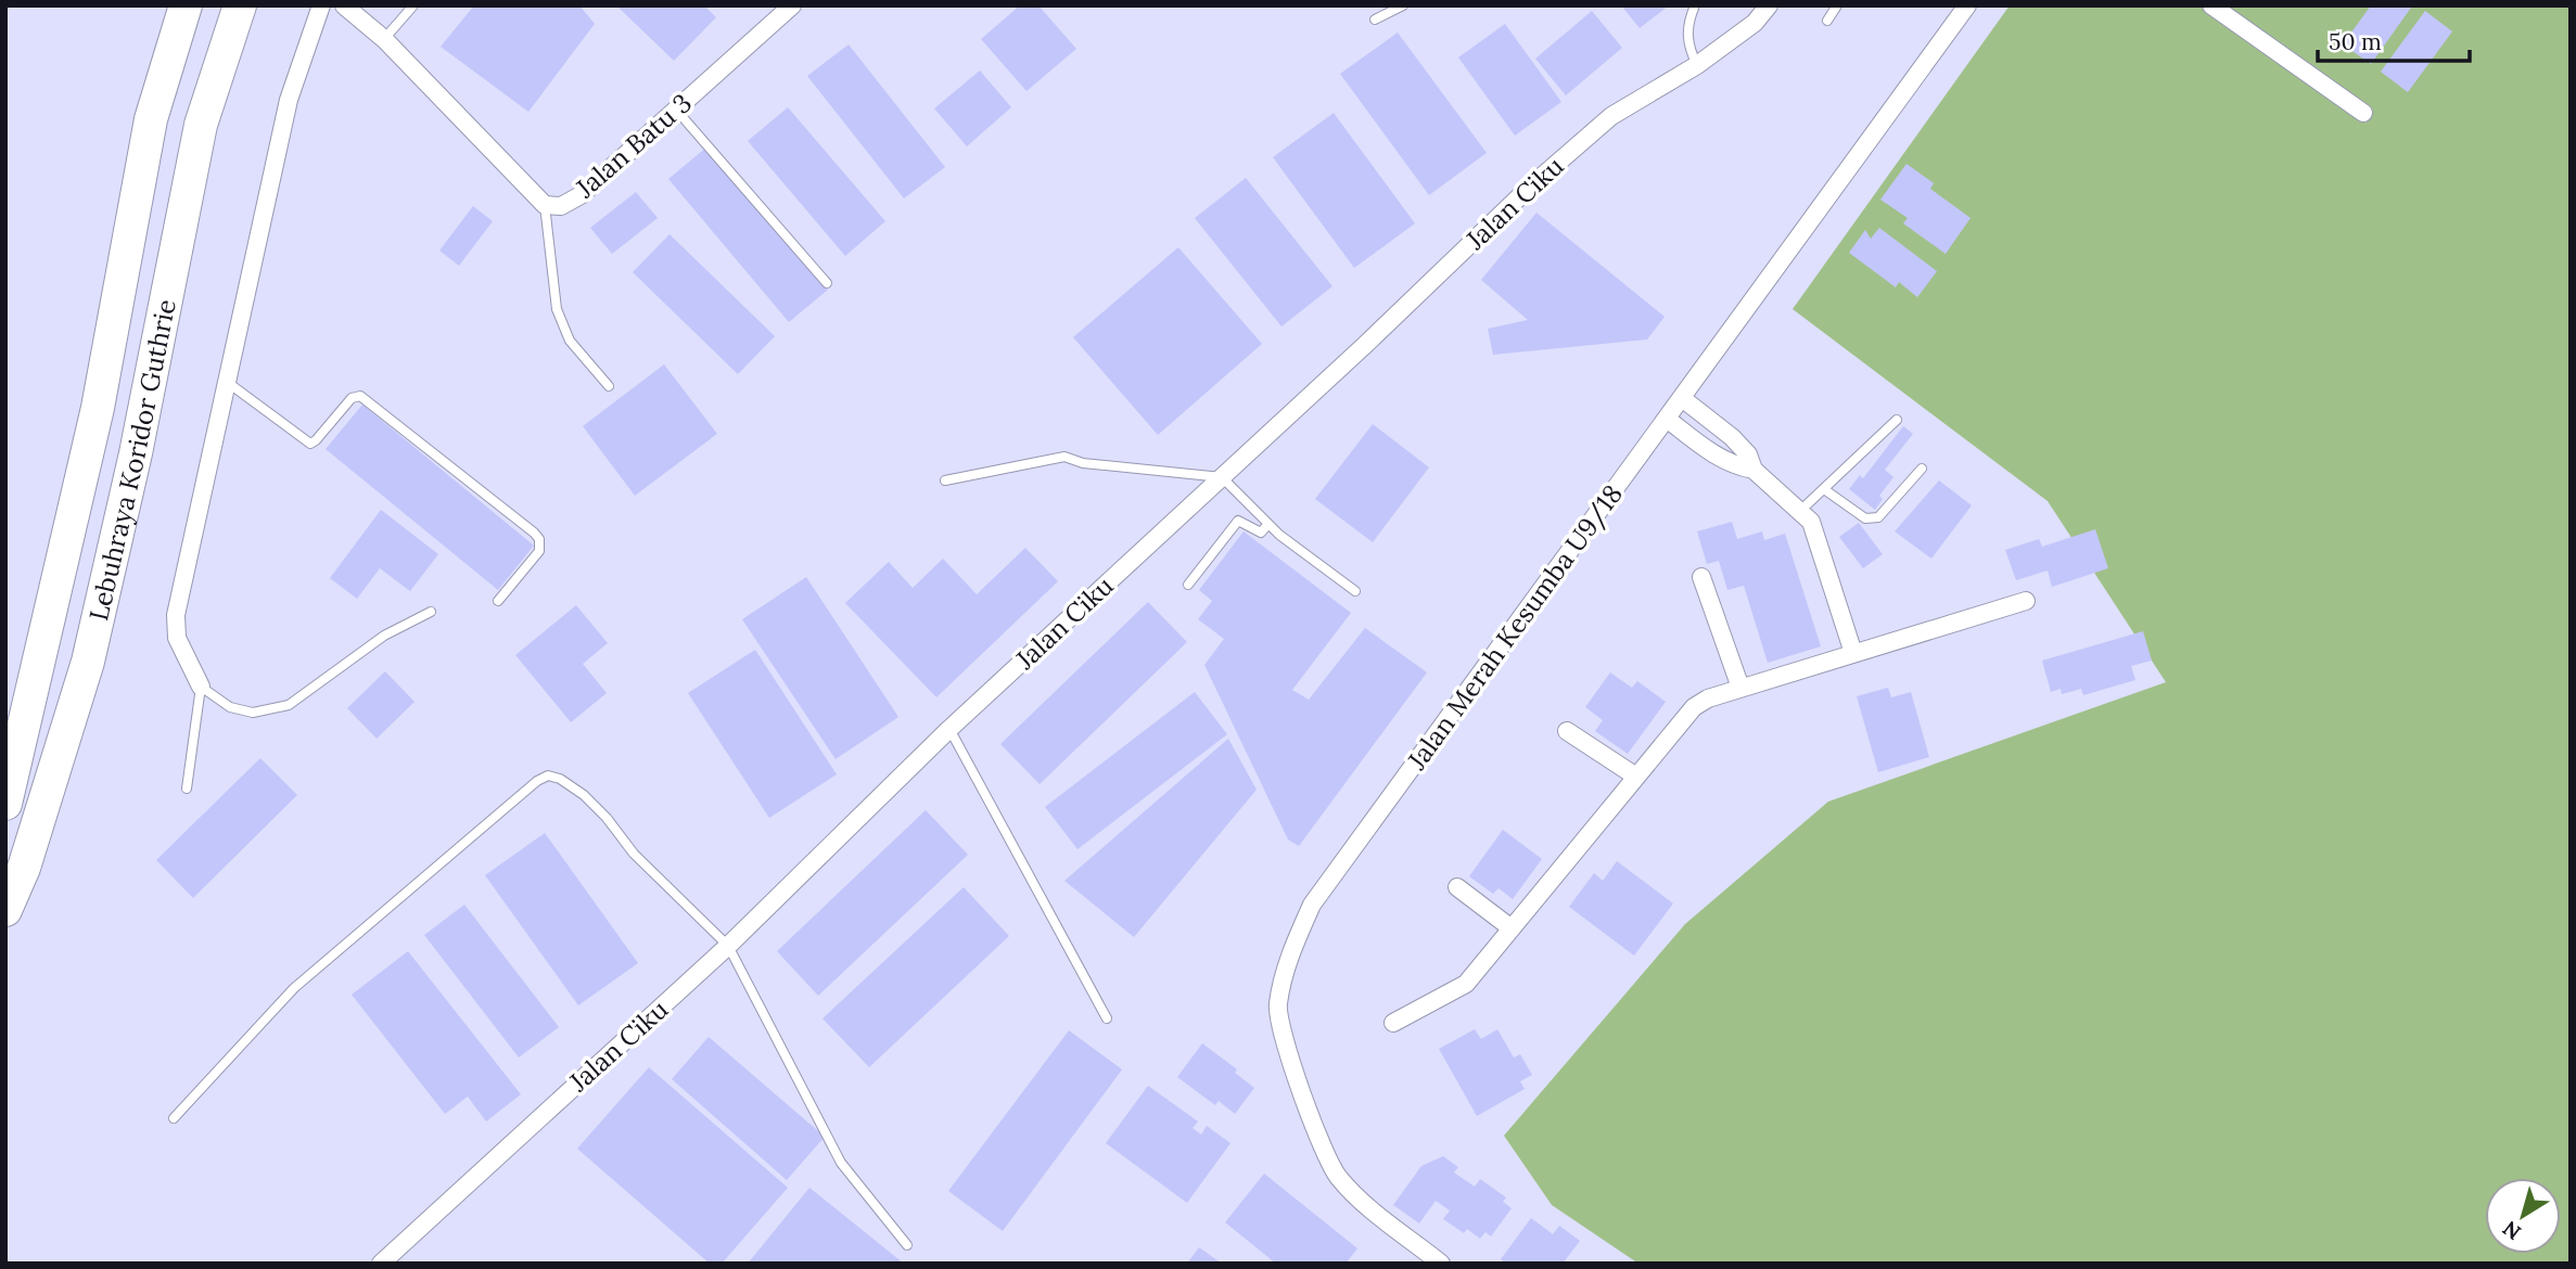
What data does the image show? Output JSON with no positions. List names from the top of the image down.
{
  "streets": {
    "highway": ["Lebuhraya Koridor Guthrie"],
    "street": ["Jalan Batu 3", "Jalan Ciku", "Jalan Merah Kesumba U9/18"]
  },
  "scale_bar": "50 m",
  "north": "bottom left"
}
